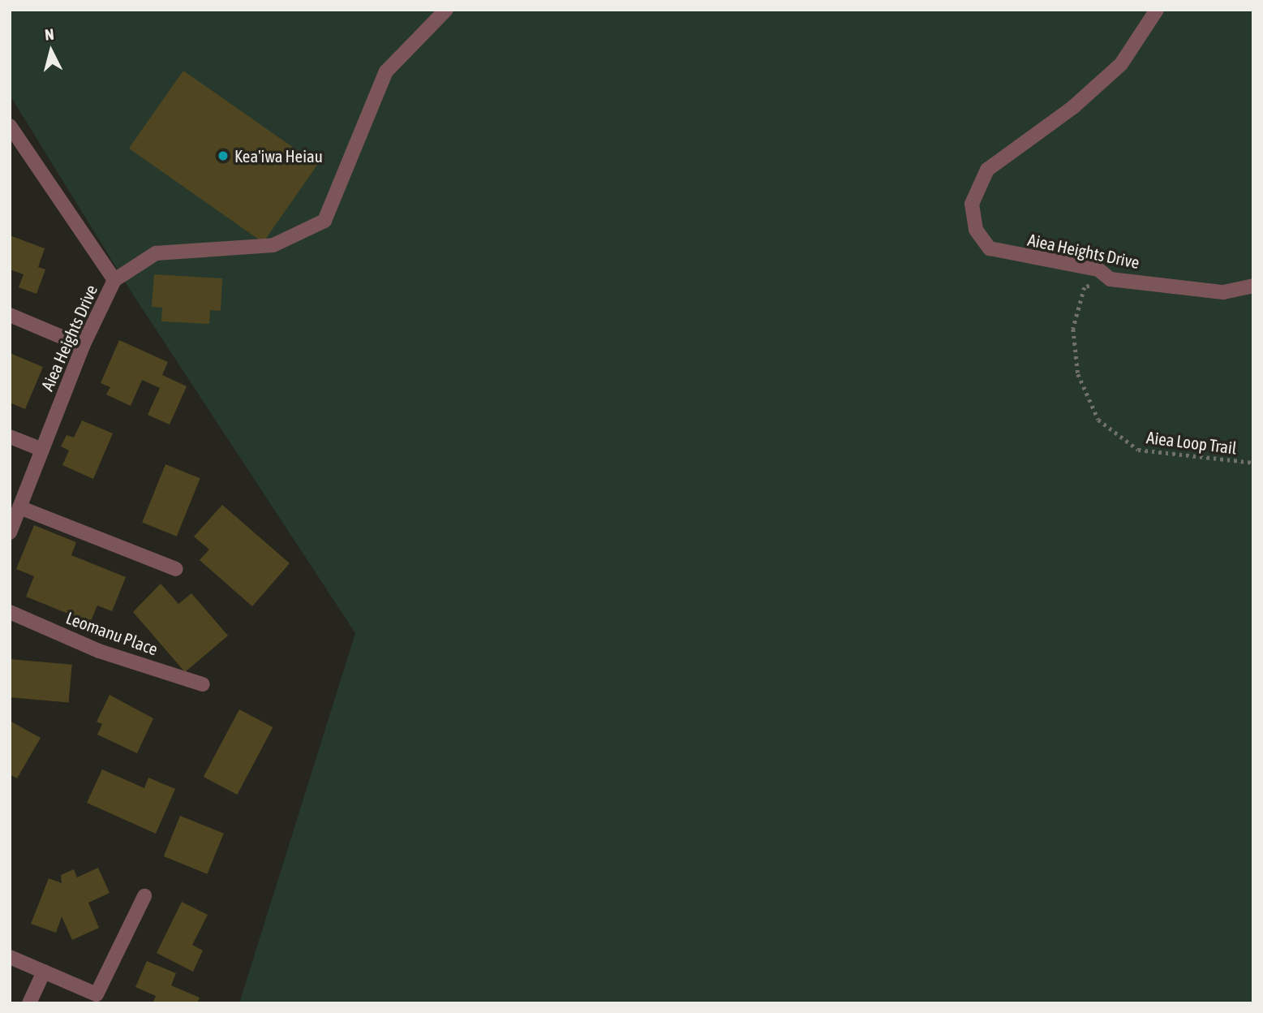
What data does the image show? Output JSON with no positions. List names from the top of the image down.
{
  "streets": {
    "street": ["Aiea Heights Drive", "Leomanu Place"],
    "path": ["Aiea Loop Trail"]
  },
  "crossings": [
    ["Aiea Heights Drive", "Aiea Loop Trail"]
  ],
  "places": ["Kea'iwa Heiau"],
  "north": "top"
}
